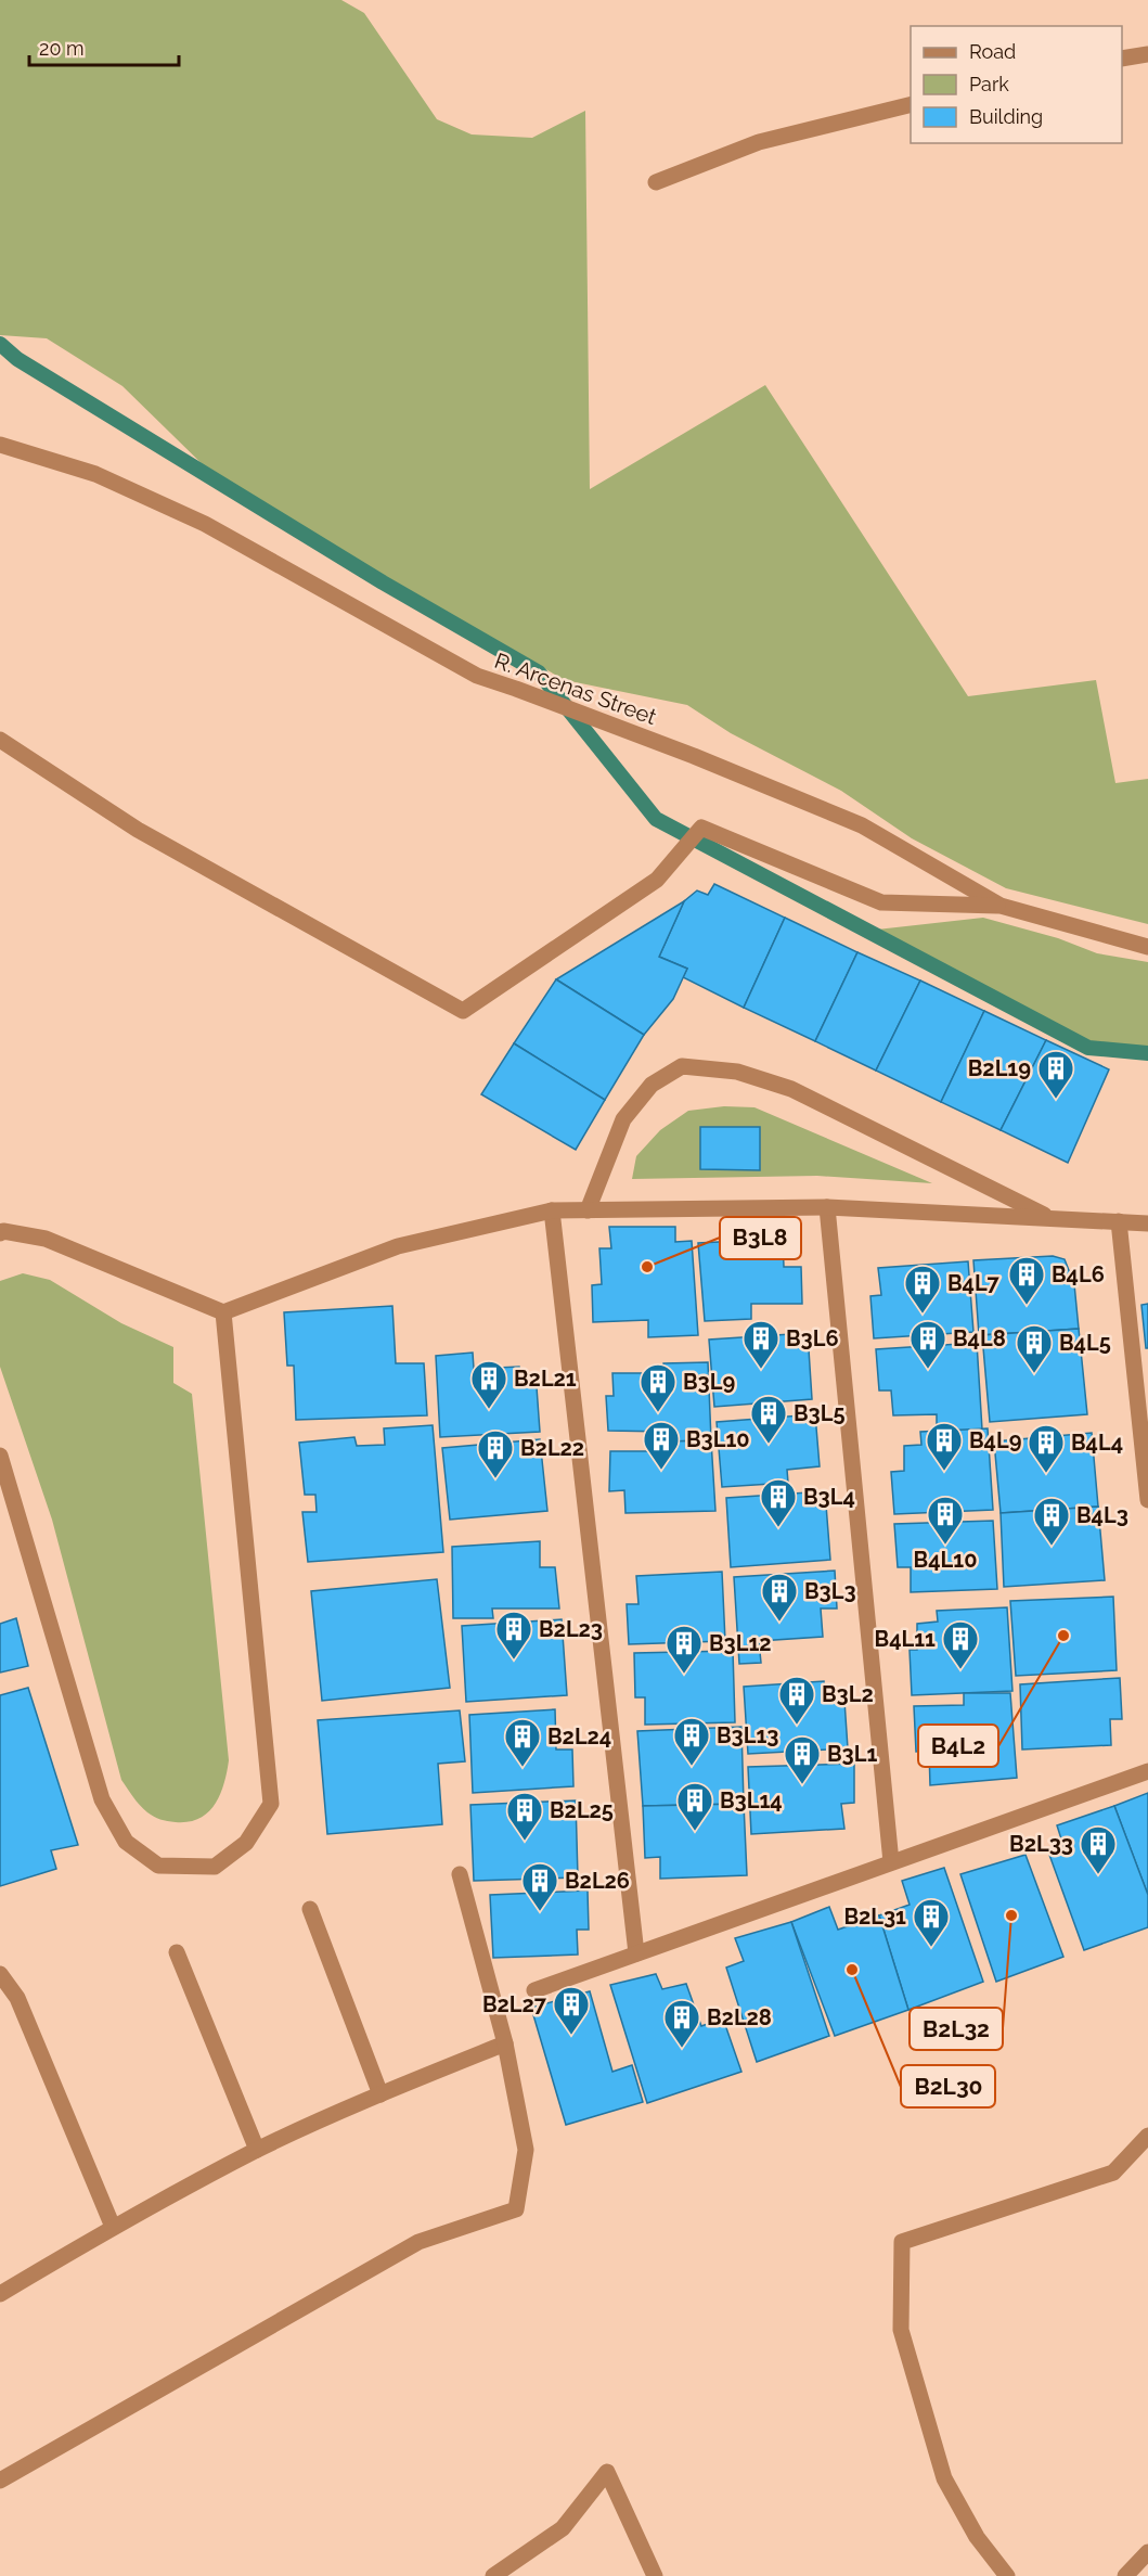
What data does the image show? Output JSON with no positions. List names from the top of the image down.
{
  "streets": {
    "street": ["R. Arcenas Street"]
  },
  "places": {
    "building": [
      "B2L19",
      "B4L6",
      "B4L7",
      "B3L6",
      "B4L8",
      "B4L5",
      "B2L21",
      "B3L9",
      "B3L5",
      "B3L10",
      "B4L9",
      "B4L4",
      "B2L22",
      "B3L4",
      "B4L10",
      "B4L3",
      "B3L3",
      "B2L23",
      "B4L11",
      "B3L12",
      "B3L2",
      "B3L13",
      "B2L24",
      "B3L1",
      "B3L14",
      "B2L25",
      "B2L33",
      "B2L26",
      "B2L31",
      "B2L27",
      "B2L28"
    ],
    "other": [
      "B3L8",
      "B4L2",
      "B2L32",
      "B2L30"
    ]
  },
  "legend": ["Road", "Park", "Building"],
  "scale_bar": "20 m"
}
